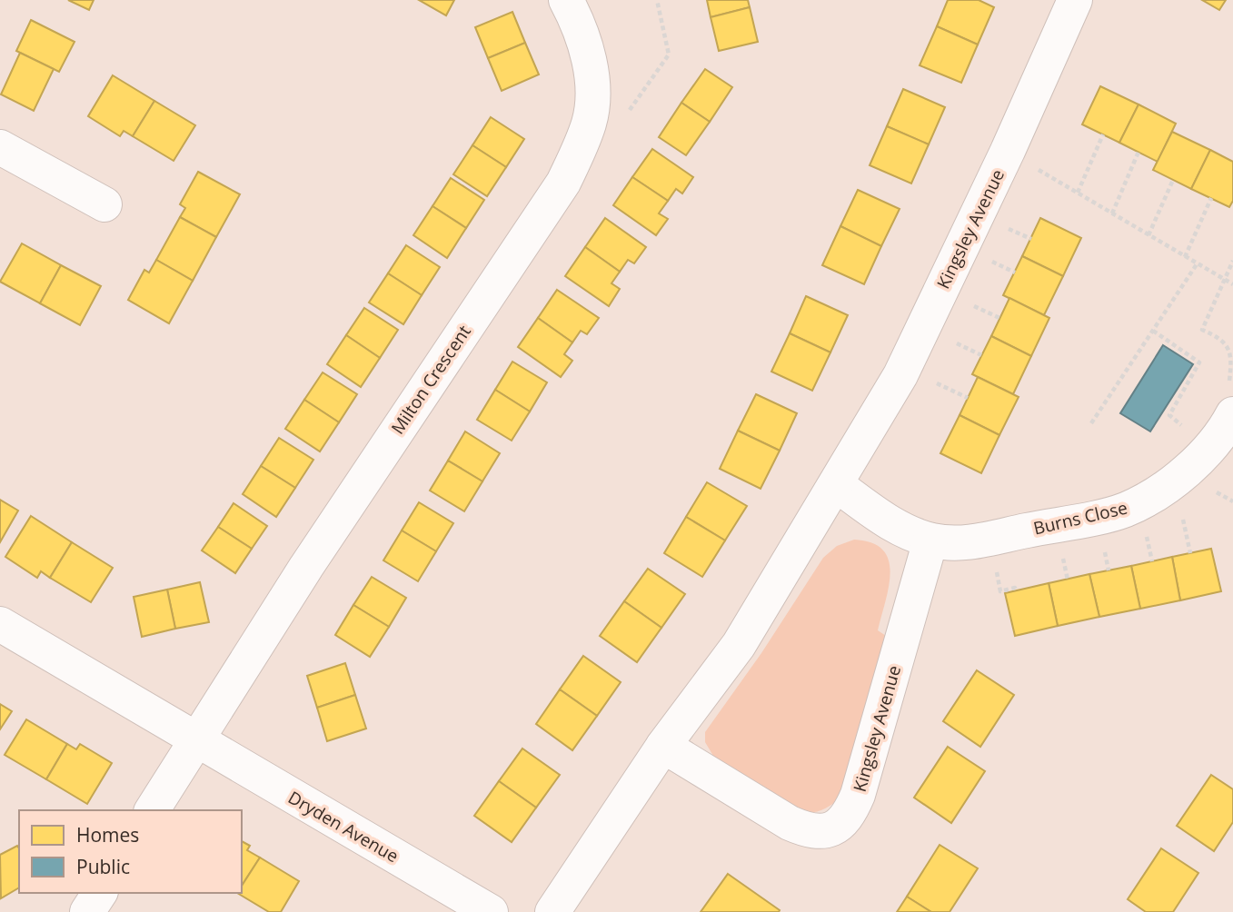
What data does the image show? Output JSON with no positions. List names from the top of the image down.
{
  "streets": {
    "street": [
      "Kingsley Avenue",
      "Milton Crescent",
      "Burns Close",
      "Dryden Avenue"
    ]
  },
  "crossings": [
    ["Kingsley Avenue", "Burns Close"],
    ["Milton Crescent", "Dryden Avenue"]
  ],
  "legend": ["Homes", "Public"]
}
